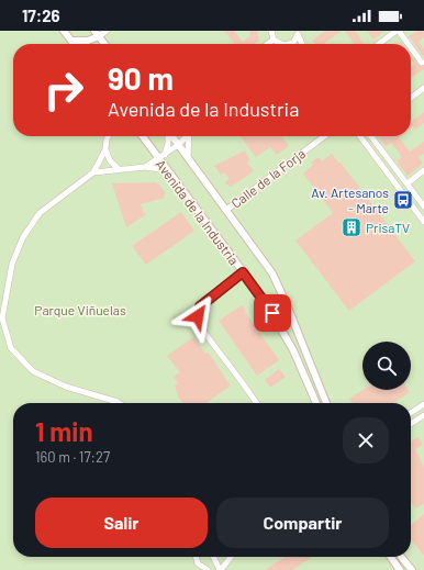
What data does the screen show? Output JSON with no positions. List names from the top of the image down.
{
  "streets": {
    "street": ["Calle de la Forja", "Avenida de la Industria"]
  },
  "crossings": [
    ["Calle de la Forja", "Avenida de la Industria"]
  ],
  "parks": ["Parque Viñuelas"],
  "places": {
    "bus stop": ["Av. Artesanos - Marte"],
    "building": ["PrisaTV"]
  },
  "page": {
    "status": "17:26",
    "turn": ["90 m", "Avenida de la Industria"],
    "heading": ["1 min", "160 m · 17:27"],
    "buttons": ["Salir", "Compartir"]
  }
}
